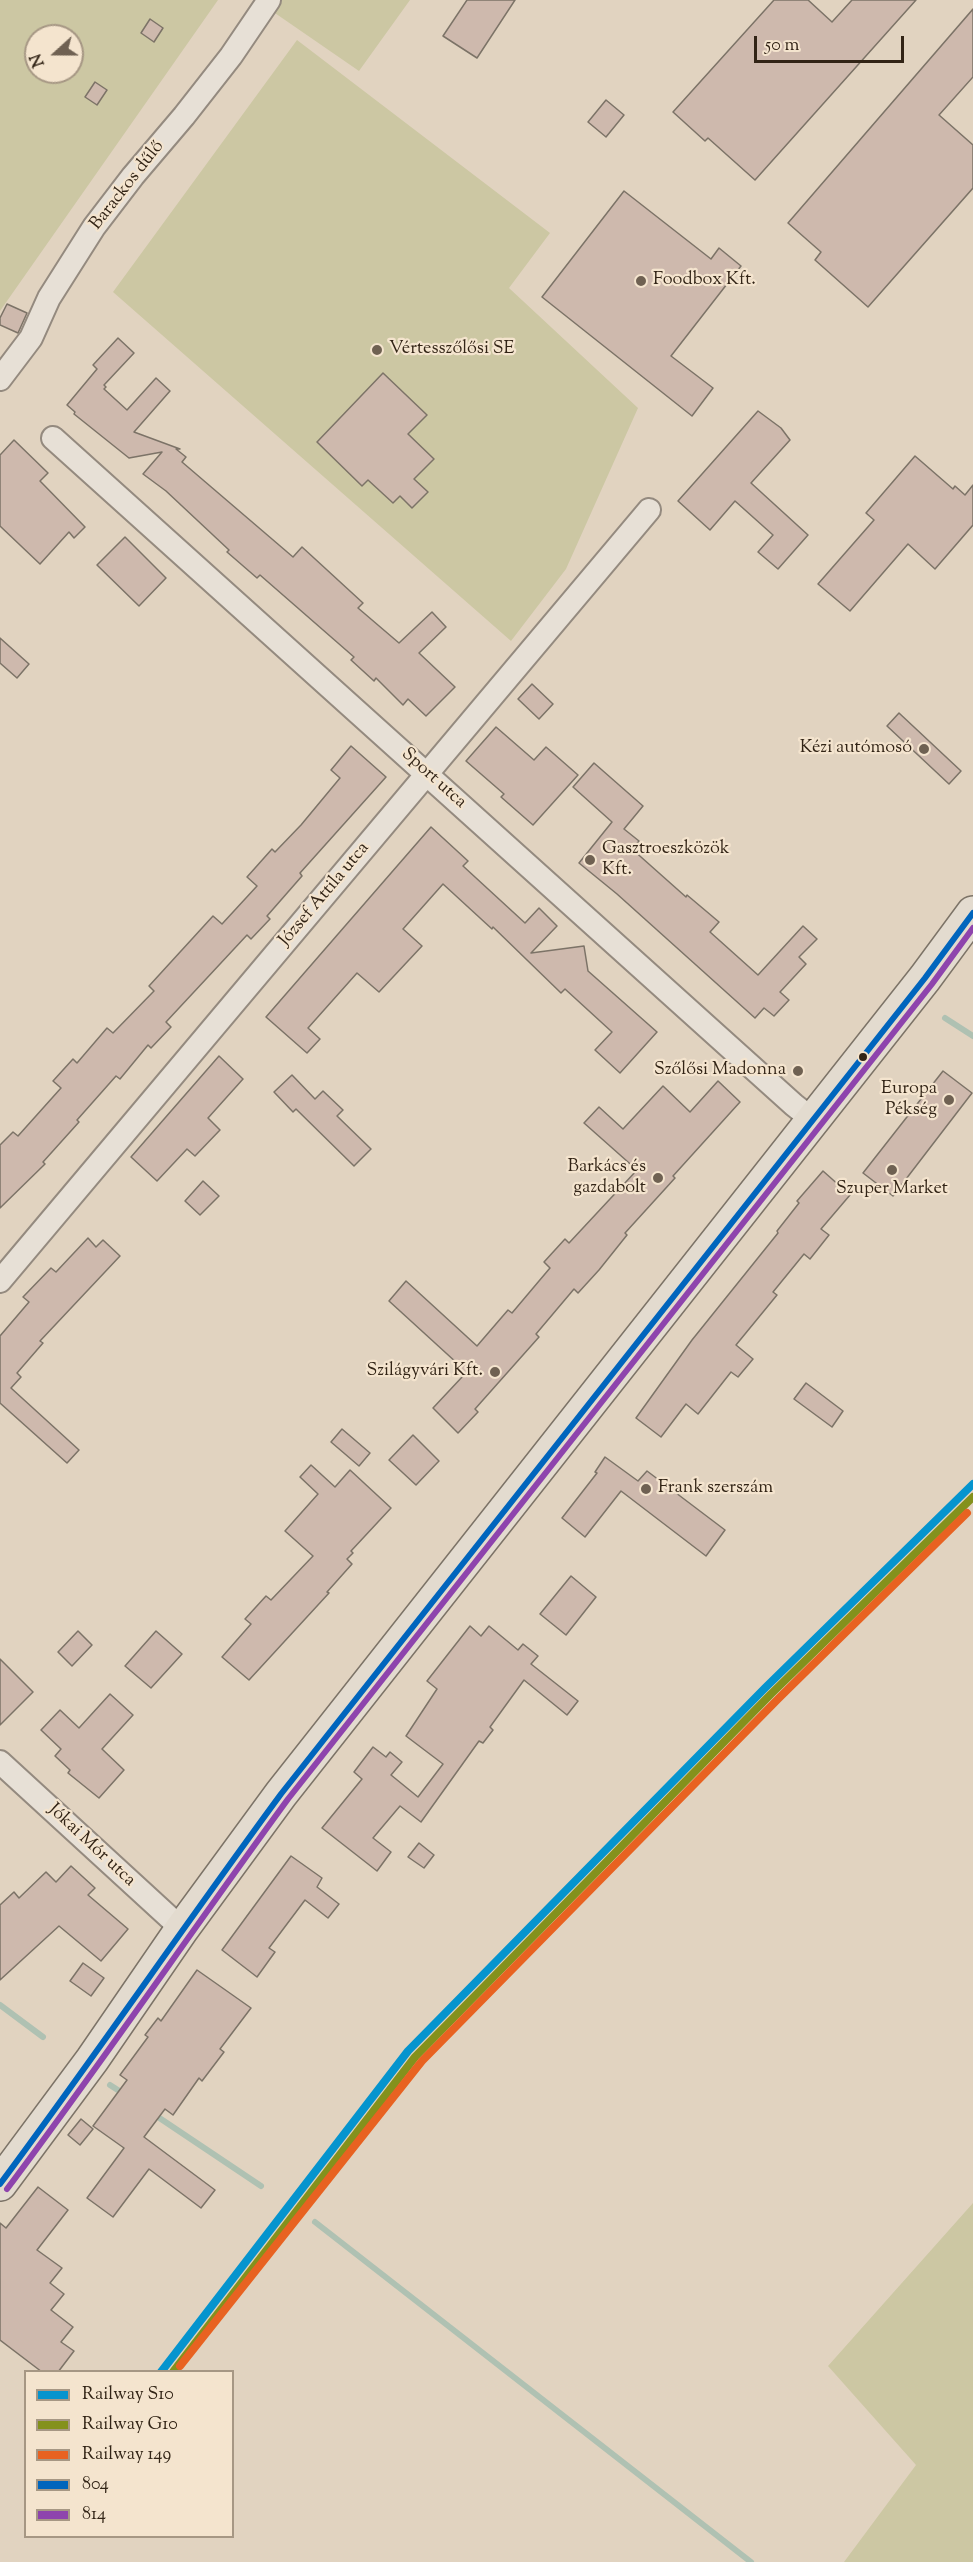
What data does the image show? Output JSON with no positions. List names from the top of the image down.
{
  "streets": {
    "street": [
      "Barackos dűlő",
      "Sport utca",
      "József Attila utca",
      "Jókai Mór utca"
    ]
  },
  "crossings": [
    ["Sport utca", "József Attila utca"]
  ],
  "places": [
    "Foodbox Kft.",
    "Vértesszőlősi SE",
    "Kézi autómosó",
    "Gasztroeszközök Kft.",
    "Szőlősi Madonna",
    "Europa Pékség",
    "Szuper Market",
    "Barkács és gazdabolt",
    "Szilágyvári Kft.",
    "Frank szerszám"
  ],
  "lines": [
    "transit line 804",
    "transit line 814",
    "rail line S10",
    "rail line G10",
    "rail line 149"
  ],
  "legend": [
    "Railway S10",
    "Railway G10",
    "Railway 149",
    "804",
    "814"
  ],
  "scale_bar": "50 m",
  "north": "left"
}
